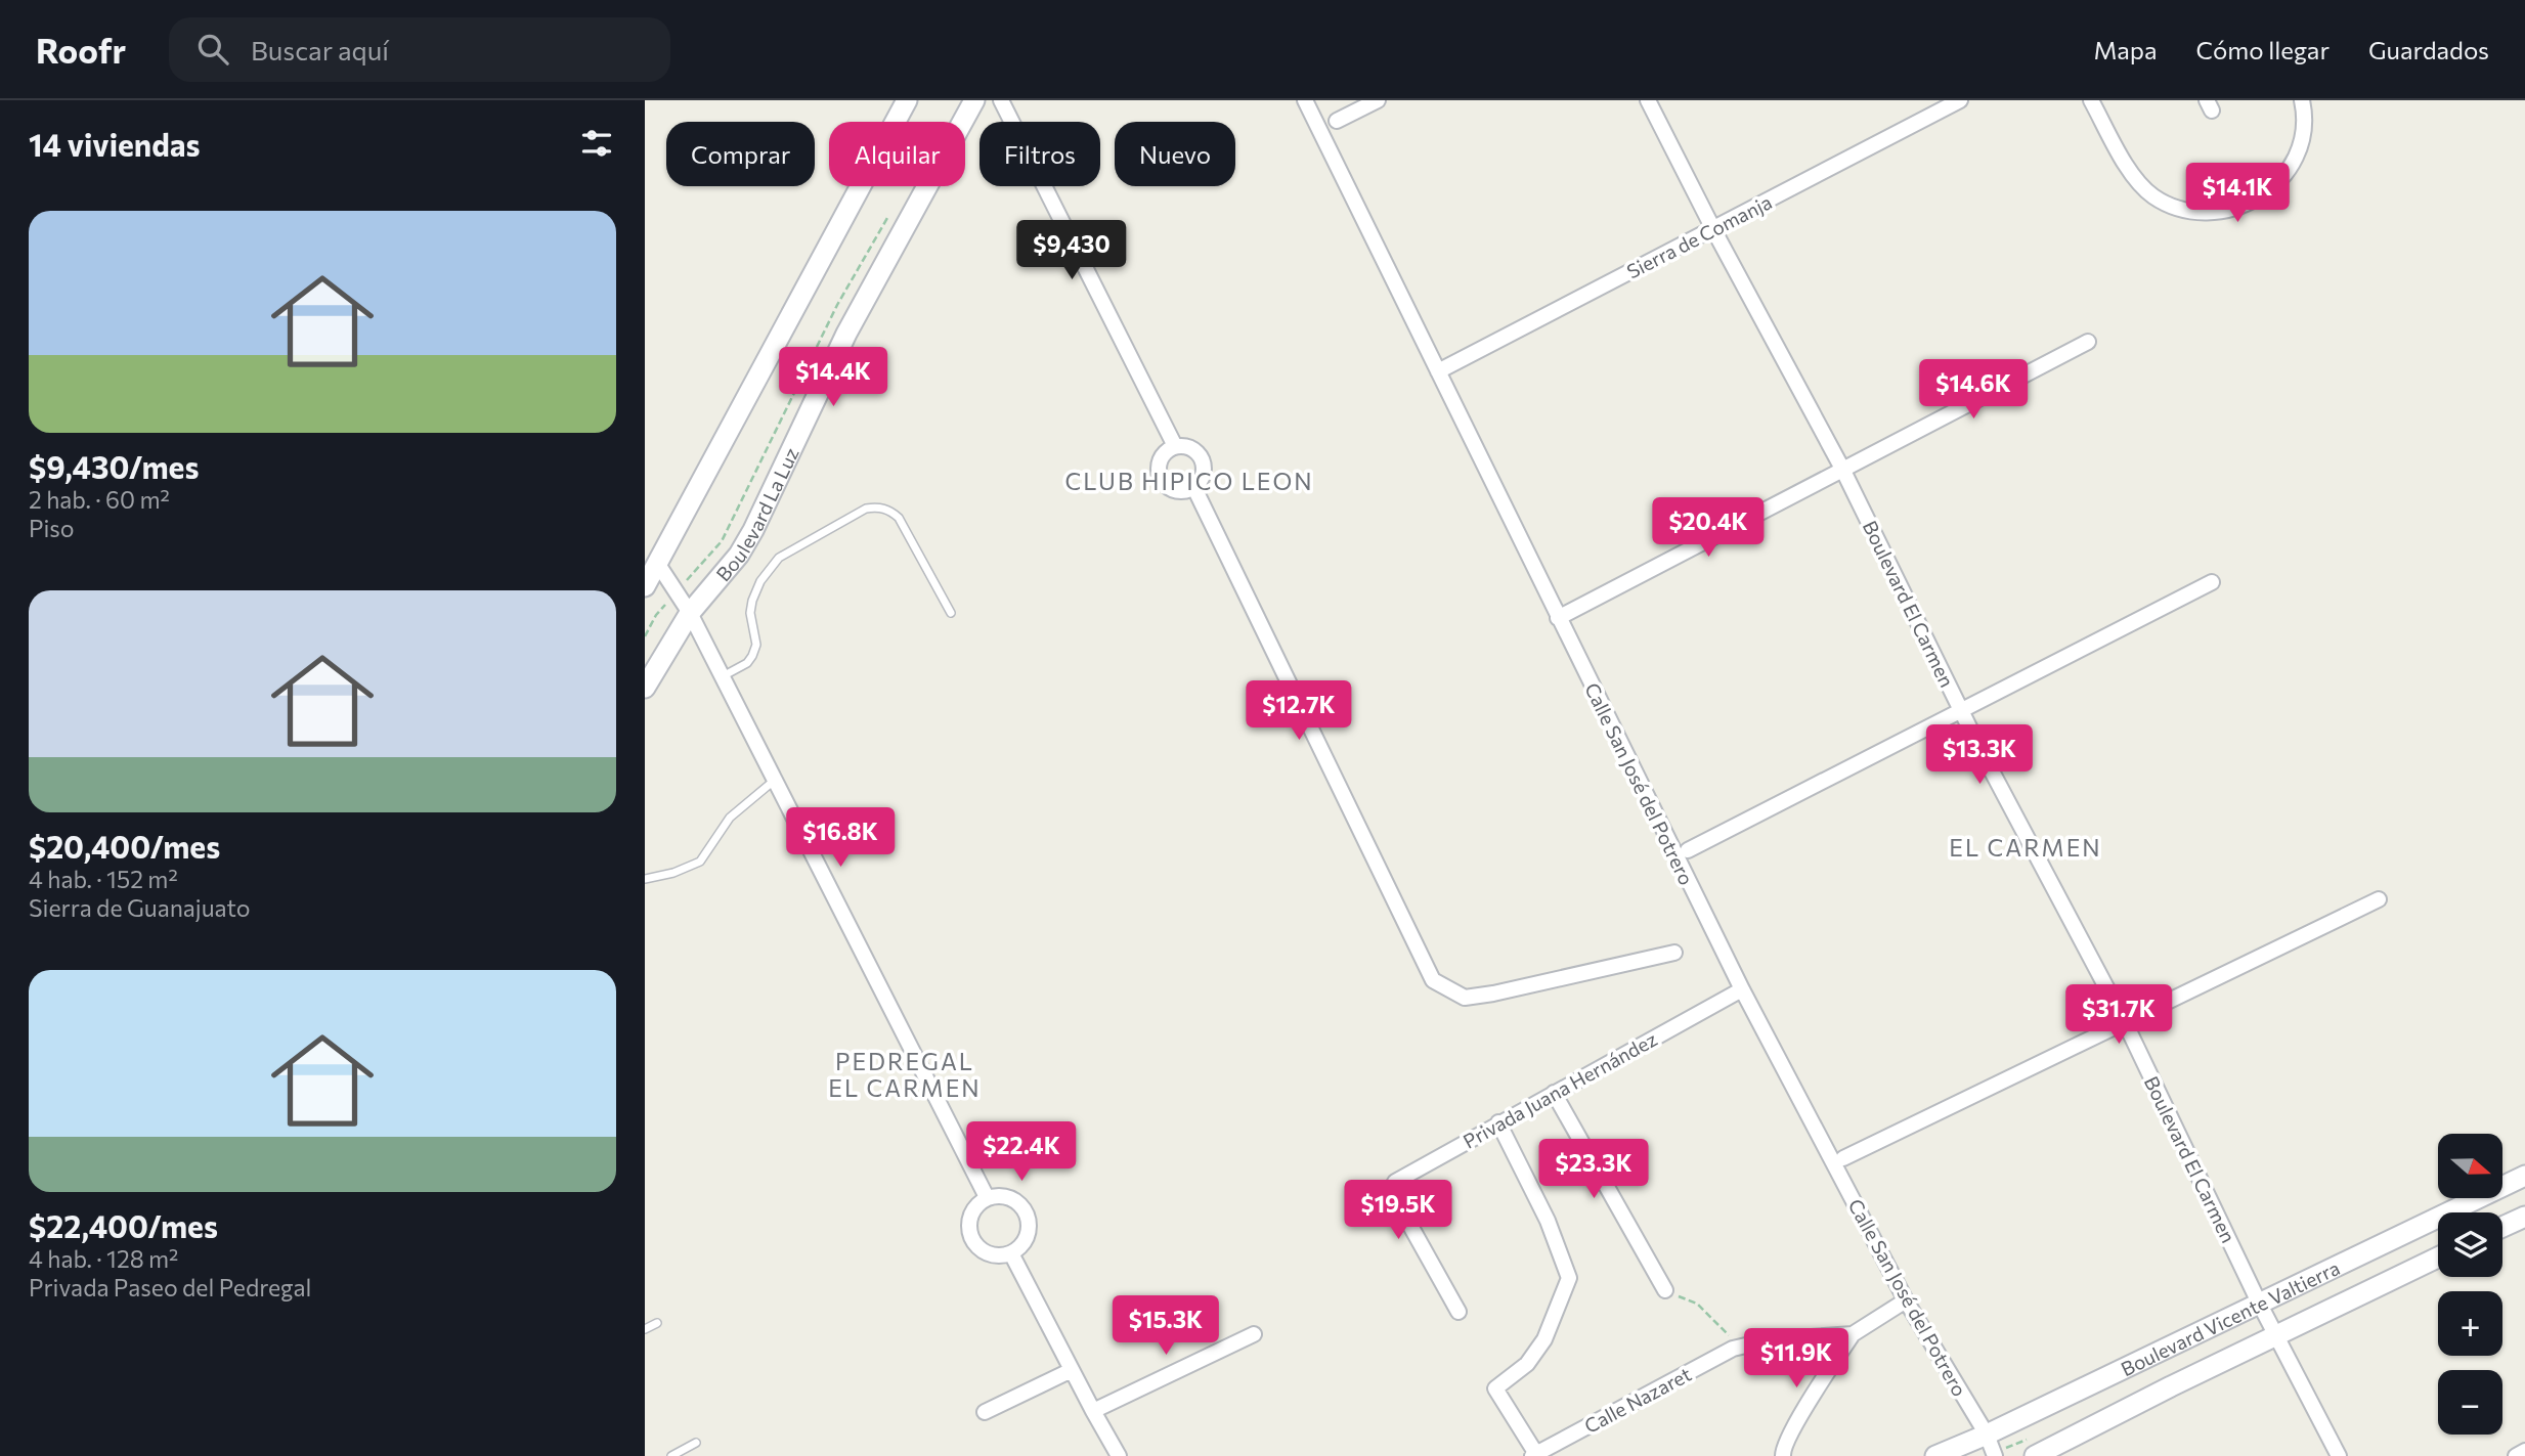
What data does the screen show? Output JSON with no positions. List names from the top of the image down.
{
  "streets": {
    "main road": ["Boulevard La Luz", "Boulevard Vicente Valtierra"],
    "street": [
      "Sierra de Comanja",
      "Boulevard El Carmen",
      "Calle San José del Potrero",
      "Privada Juana Hernández",
      "Calle Nazaret"
    ]
  },
  "crossings": [
    ["Sierra de Comanja", "Boulevard El Carmen"],
    ["Sierra de Comanja", "Calle San José del Potrero"],
    ["Boulevard El Carmen", "Boulevard Vicente Valtierra"],
    ["Calle San José del Potrero", "Privada Juana Hernández"],
    ["Calle San José del Potrero", "Boulevard Vicente Valtierra"],
    ["Calle San José del Potrero", "Calle Nazaret"]
  ],
  "districts": ["CLUB HIPICO LEON", "EL CARMEN", "PEDREGAL EL CARMEN"],
  "north": "right",
  "page": {
    "header": "Roofr",
    "search": "Buscar aquí",
    "nav": ["Mapa", "Cómo llegar", "Guardados"],
    "heading": "14 viviendas",
    "chip": [
      "Comprar",
      "Alquilar",
      "Filtros",
      "Nuevo"
    ],
    "price": [
      "$14.1K",
      "$9,430",
      "$14.4K",
      "$14.6K",
      "$20.4K",
      "$12.7K",
      "$13.3K",
      "$16.8K",
      "$31.7K",
      "$22.4K",
      "$23.3K",
      "$19.5K",
      "$15.3K",
      "$11.9K"
    ],
    "list": [
      {
        "name": "$9,430/mes",
        "note": "2 hab. · 60 m² · Piso"
      },
      {
        "name": "$20,400/mes",
        "note": "4 hab. · 152 m² · Sierra de Guanajuato"
      },
      {
        "name": "$22,400/mes",
        "note": "4 hab. · 128 m² · Privada Paseo del Pedregal"
      }
    ],
    "map_buttons": ["+", "−"]
  }
}
